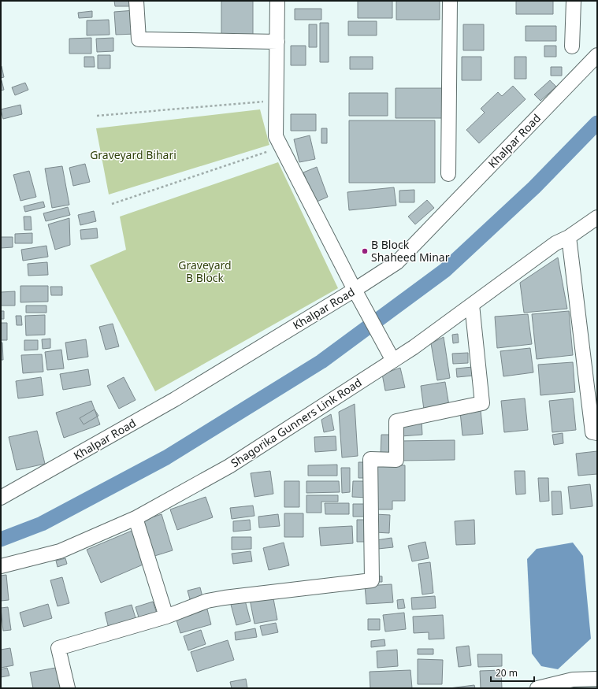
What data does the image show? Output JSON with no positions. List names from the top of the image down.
{
  "streets": {
    "street": ["Khalpar Road", "Shagorika Gunners Link Road"]
  },
  "parks": ["Graveyard Bihari", "Graveyard B Block"],
  "places": ["B Block Shaheed Minar"],
  "scale_bar": "20 m"
}
